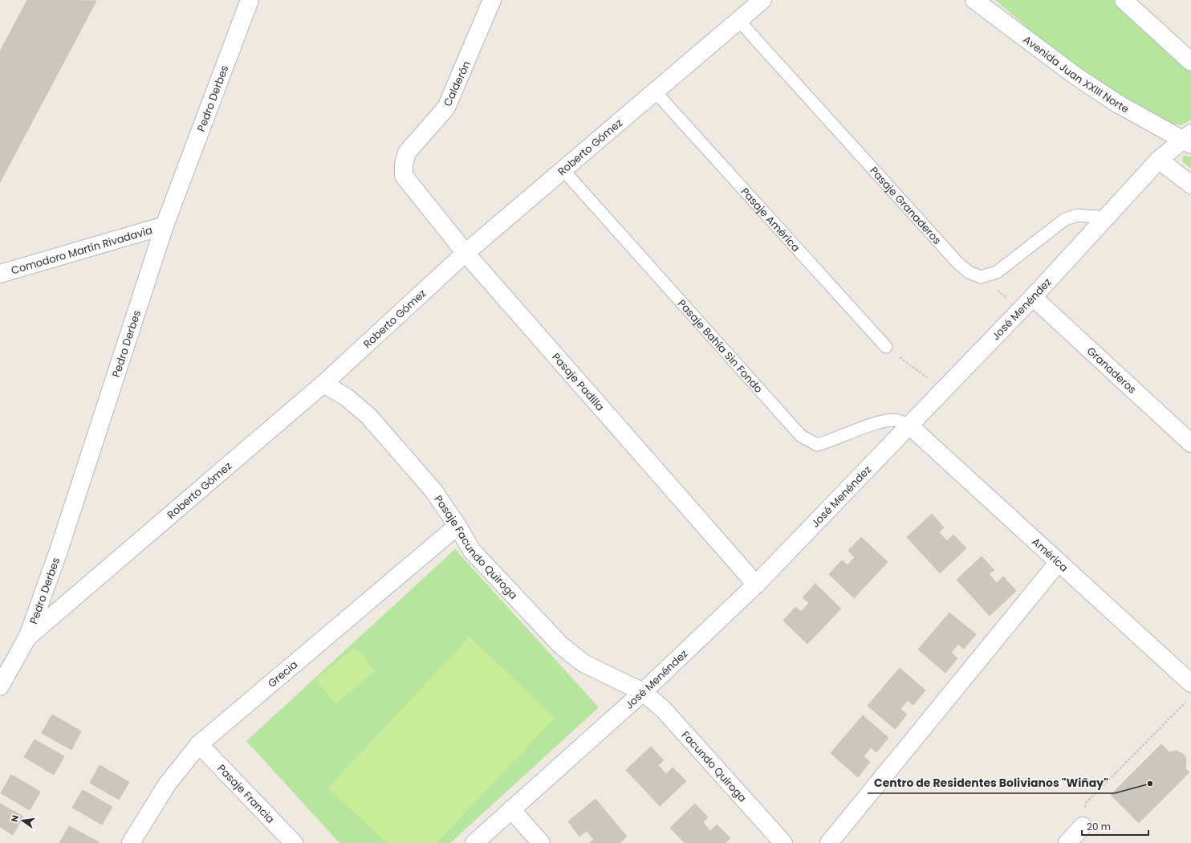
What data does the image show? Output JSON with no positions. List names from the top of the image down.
{
  "streets": {
    "street": [
      "Avenida Juan XXIII Norte",
      "Calderón",
      "Pedro Derbes",
      "Roberto Gómez",
      "Comodoro Martín Rivadavia",
      "José Menéndez",
      "Granaderos",
      "Pasaje Padilla",
      "Pasaje Facundo Quiroga",
      "América",
      "Grecia",
      "Facundo Quiroga",
      "Pasaje Francia"
    ],
    "lane": ["Pasaje Granaderos", "Pasaje América", "Pasaje Bahía Sin Fondo"]
  },
  "crossings": [
    ["Avenida Juan XXIII Norte", "José Menéndez"],
    ["Calderón", "Pasaje Padilla"],
    ["Pedro Derbes", "Roberto Gómez"],
    ["Pedro Derbes", "Comodoro Martín Rivadavia"],
    ["Roberto Gómez", "Pasaje Granaderos"],
    ["Roberto Gómez", "Pasaje América"],
    ["Roberto Gómez", "Pasaje Bahía Sin Fondo"],
    ["Roberto Gómez", "Pasaje Padilla"],
    ["Roberto Gómez", "Pasaje Facundo Quiroga"],
    ["José Menéndez", "Pasaje Bahía Sin Fondo"],
    ["José Menéndez", "Granaderos"],
    ["José Menéndez", "Pasaje Padilla"],
    ["José Menéndez", "Pasaje Facundo Quiroga"],
    ["José Menéndez", "América"],
    ["José Menéndez", "Facundo Quiroga"],
    ["Pasaje Bahía Sin Fondo", "América"],
    ["Pasaje Facundo Quiroga", "Grecia"],
    ["Pasaje Facundo Quiroga", "Facundo Quiroga"],
    ["Grecia", "Pasaje Francia"]
  ],
  "places": ["Centro de Residentes Bolivianos \"Wiñay\""],
  "scale_bar": "20 m",
  "north": "left"
}
